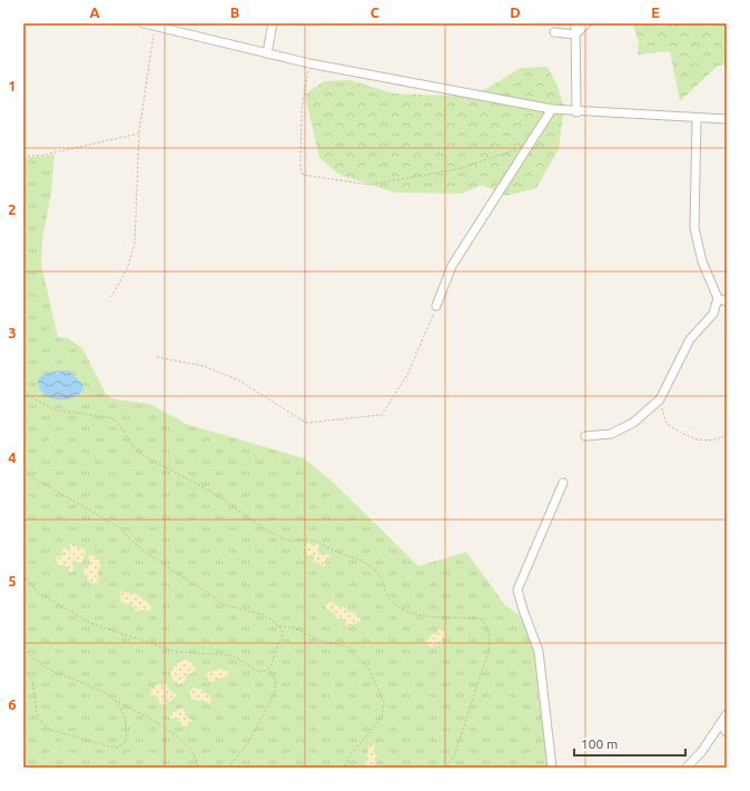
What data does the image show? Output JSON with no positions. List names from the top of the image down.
{
  "scale_bar": "100 m",
  "grid": {
    "columns": [
      "A",
      "B",
      "C",
      "D",
      "E"
    ],
    "rows": [
      "1",
      "2",
      "3",
      "4",
      "5",
      "6"
    ]
  }
}
